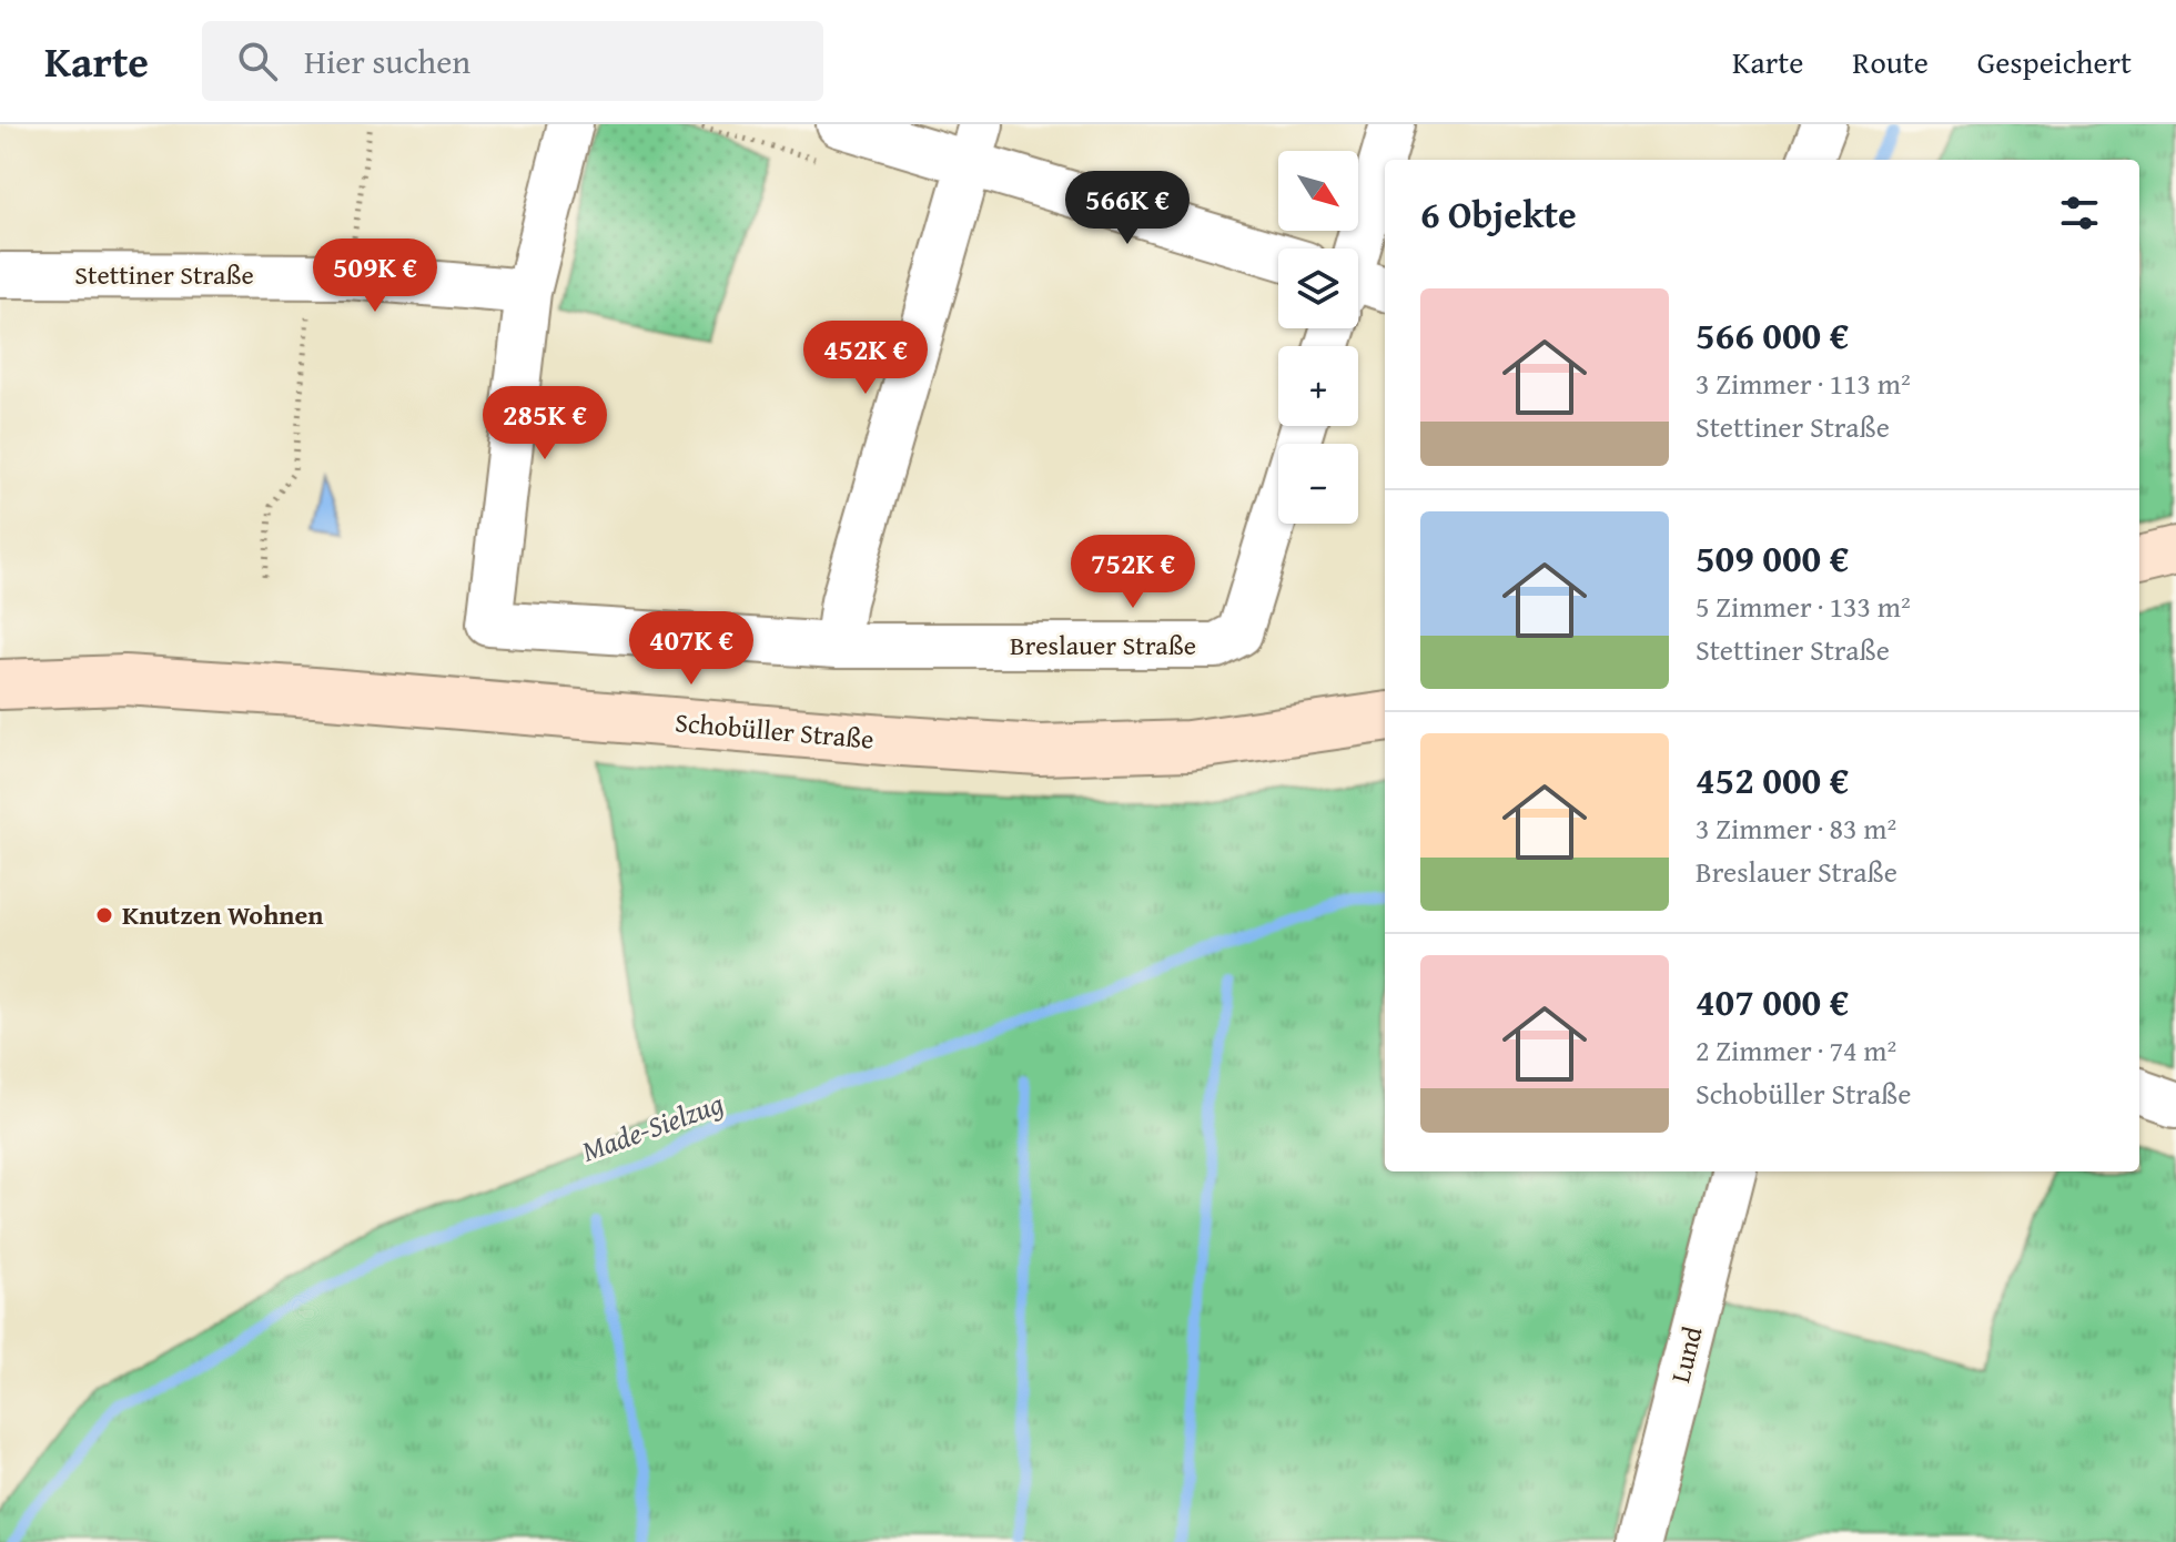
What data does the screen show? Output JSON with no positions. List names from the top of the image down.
{
  "streets": {
    "main road": ["Schobüller Straße"],
    "street": ["Stettiner Straße", "Breslauer Straße", "Lund"]
  },
  "crossings": [
    ["Stettiner Straße", "Breslauer Straße"]
  ],
  "water": ["Made-Sielzug"],
  "places": ["Knutzen Wohnen"],
  "north": "bottom right",
  "page": {
    "header": "Karte",
    "search": "Hier suchen",
    "nav": ["Karte", "Route", "Gespeichert"],
    "map_buttons": ["+", "−"],
    "heading": "6 Objekte",
    "price": [
      "566K €",
      "509K €",
      "452K €",
      "285K €",
      "752K €",
      "407K €"
    ],
    "list": [
      {
        "name": "566 000 €",
        "note": "3 Zimmer · 113 m² · Stettiner Straße"
      },
      {
        "name": "509 000 €",
        "note": "5 Zimmer · 133 m² · Stettiner Straße"
      },
      {
        "name": "452 000 €",
        "note": "3 Zimmer · 83 m² · Breslauer Straße"
      },
      {
        "name": "407 000 €",
        "note": "2 Zimmer · 74 m² · Schobüller Straße"
      }
    ]
  }
}
